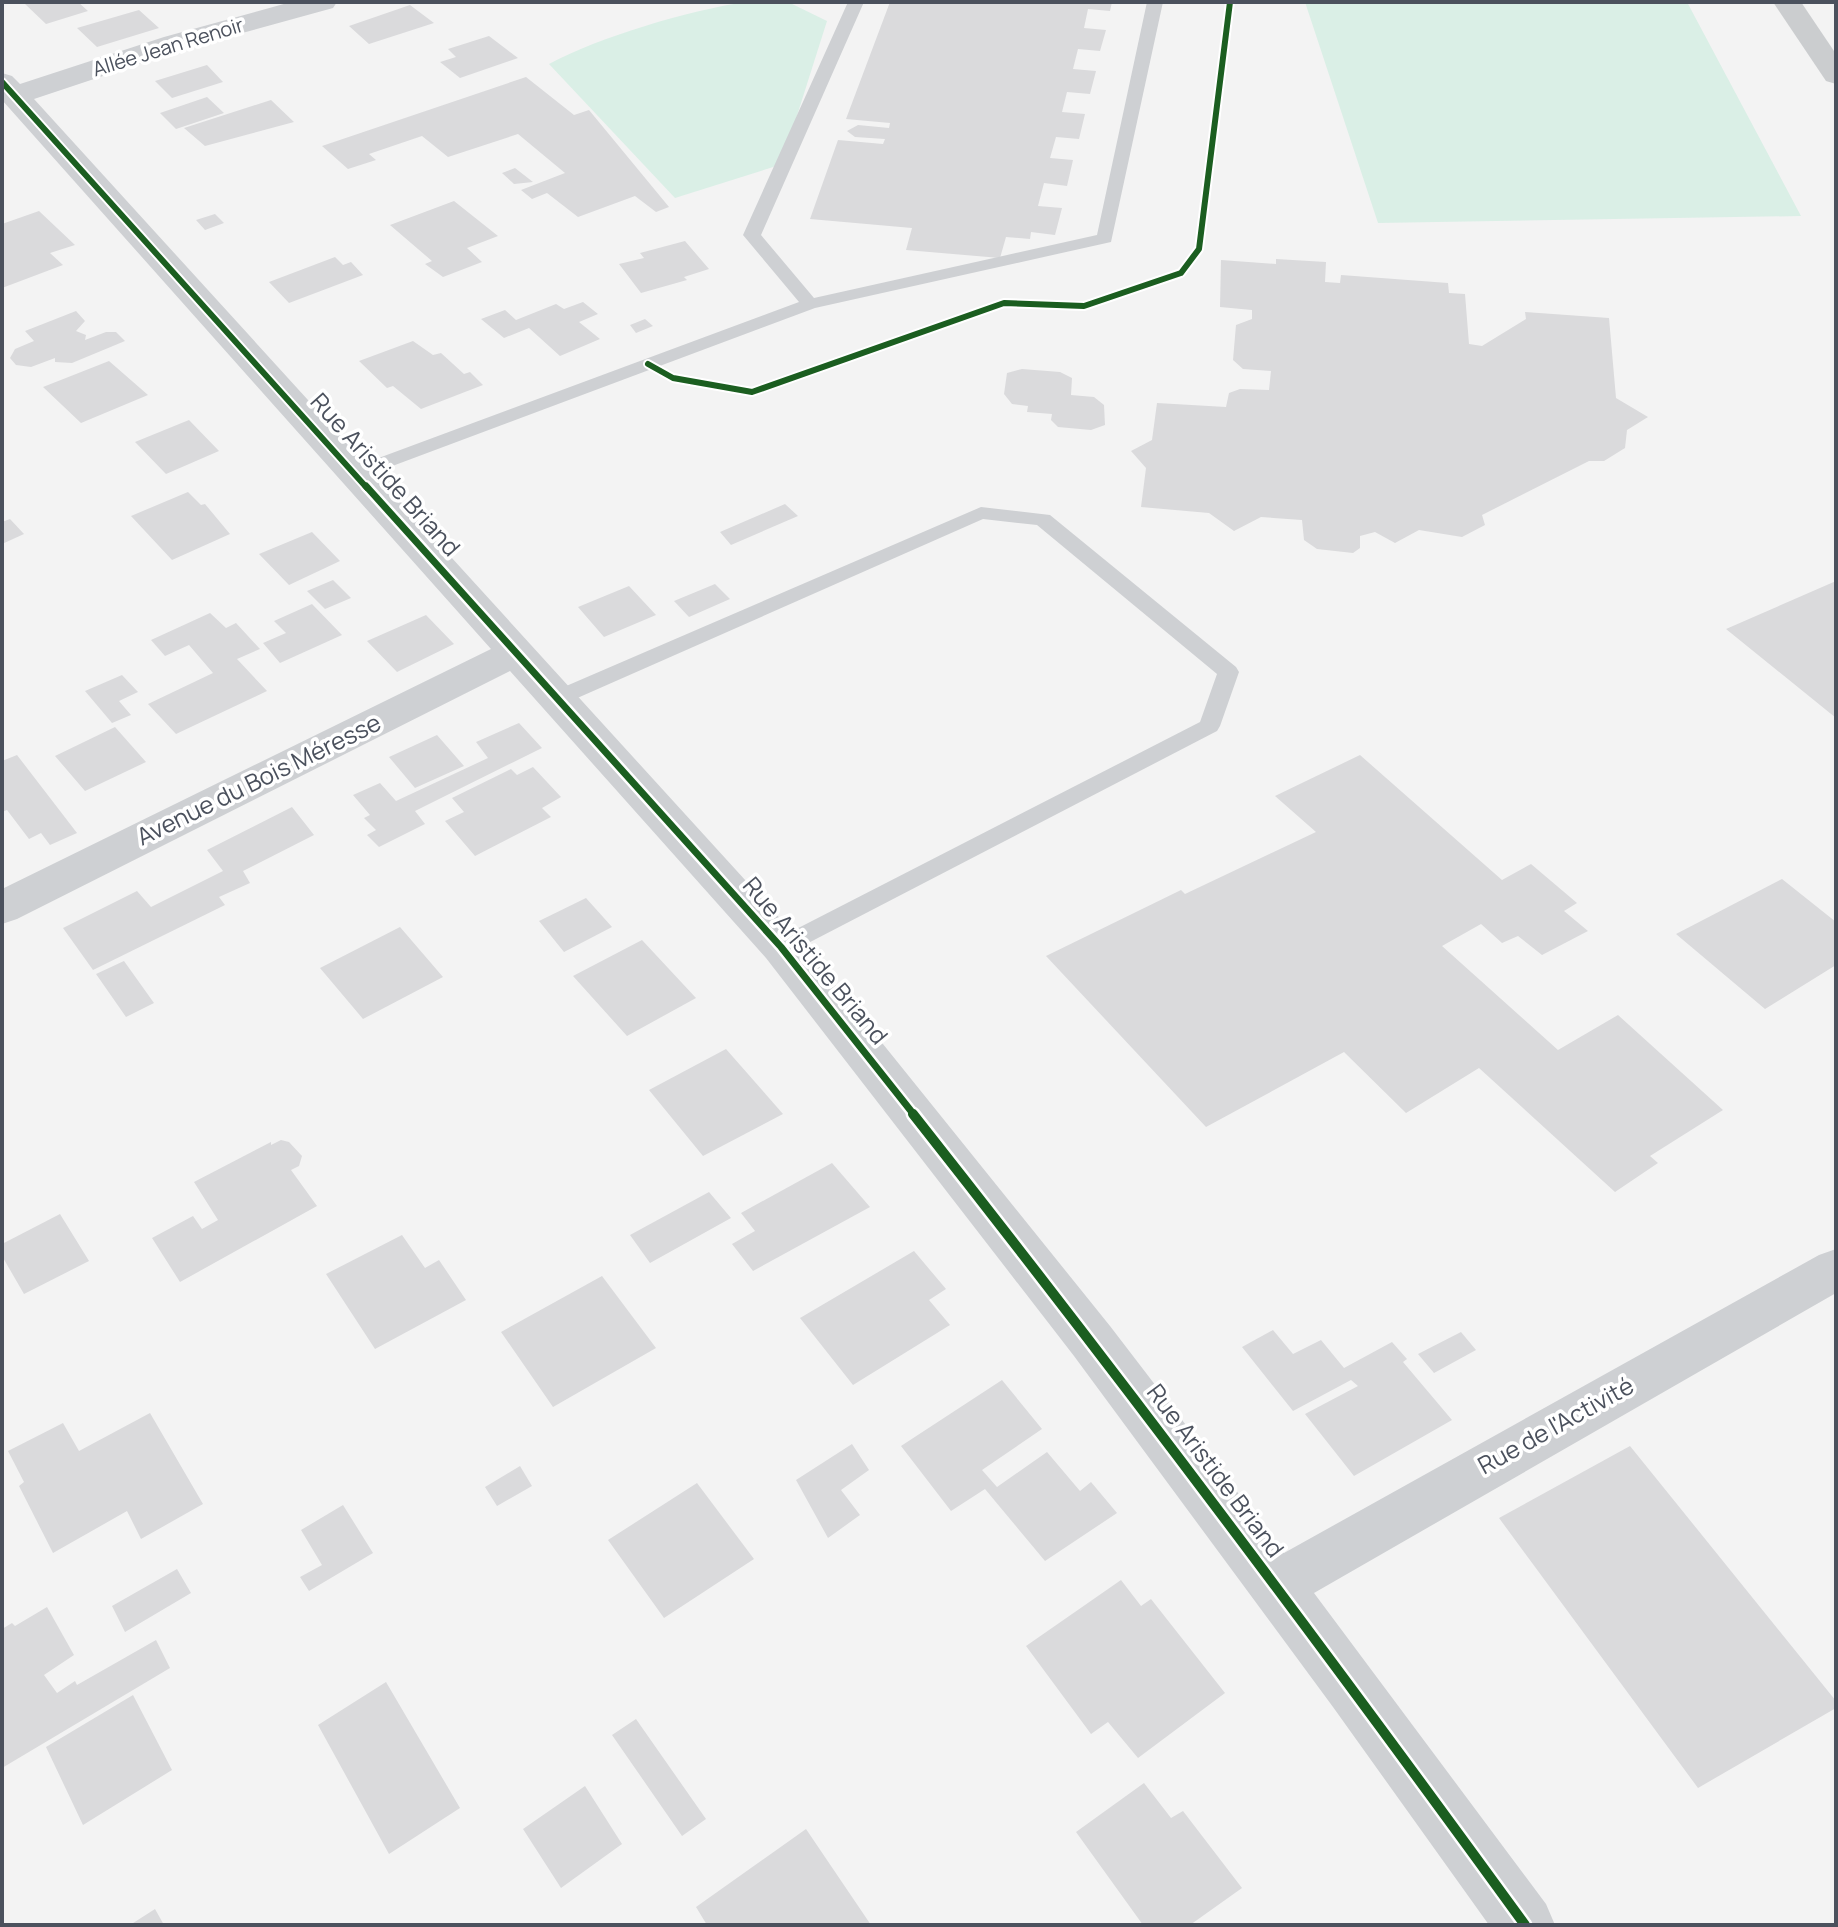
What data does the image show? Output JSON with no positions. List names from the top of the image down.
{
  "streets": {
    "street": [
      "Allée Jean Renoir",
      "Rue Aristide Briand",
      "Avenue du Bois Méresse",
      "Rue de l'Activité"
    ]
  },
  "crossings": [
    ["Allée Jean Renoir", "Rue Aristide Briand"],
    ["Rue Aristide Briand", "Avenue du Bois Méresse"],
    ["Rue Aristide Briand", "Rue de l'Activité"]
  ]
}
